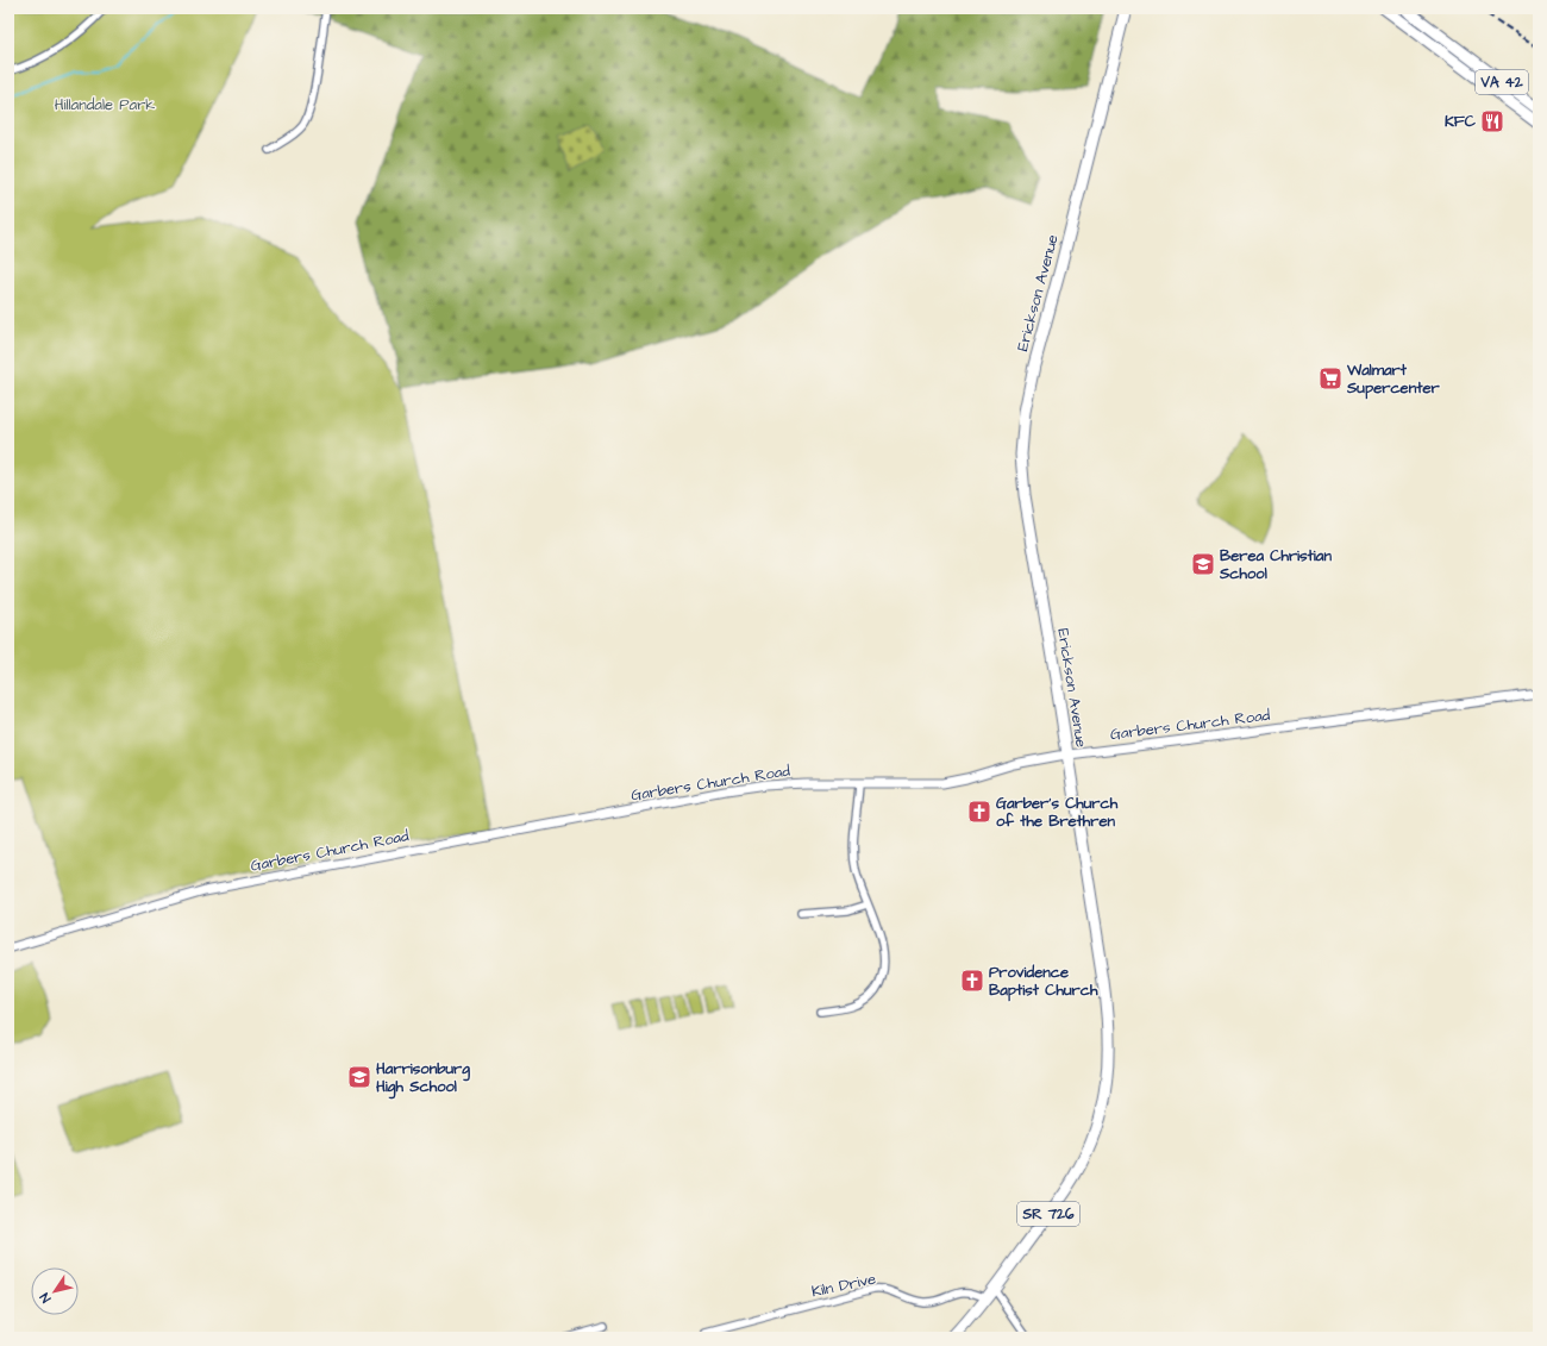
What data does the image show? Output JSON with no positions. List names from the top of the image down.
{
  "streets": {
    "main road": ["VA 42", "Erickson Avenue", "SR 726"],
    "street": ["Garbers Church Road", "Kiln Drive"]
  },
  "crossings": [
    ["Erickson Avenue", "Garbers Church Road"],
    ["Erickson Avenue", "Kiln Drive"]
  ],
  "parks": ["Hillandale Park"],
  "places": {
    "restaurant": ["KFC"],
    "supermarket": ["Walmart Supercenter"],
    "school or university": ["Berea Christian School", "Harrisonburg High School"],
    "church": ["Garber's Church of the Brethren", "Providence Baptist Church"]
  },
  "north": "bottom left"
}
